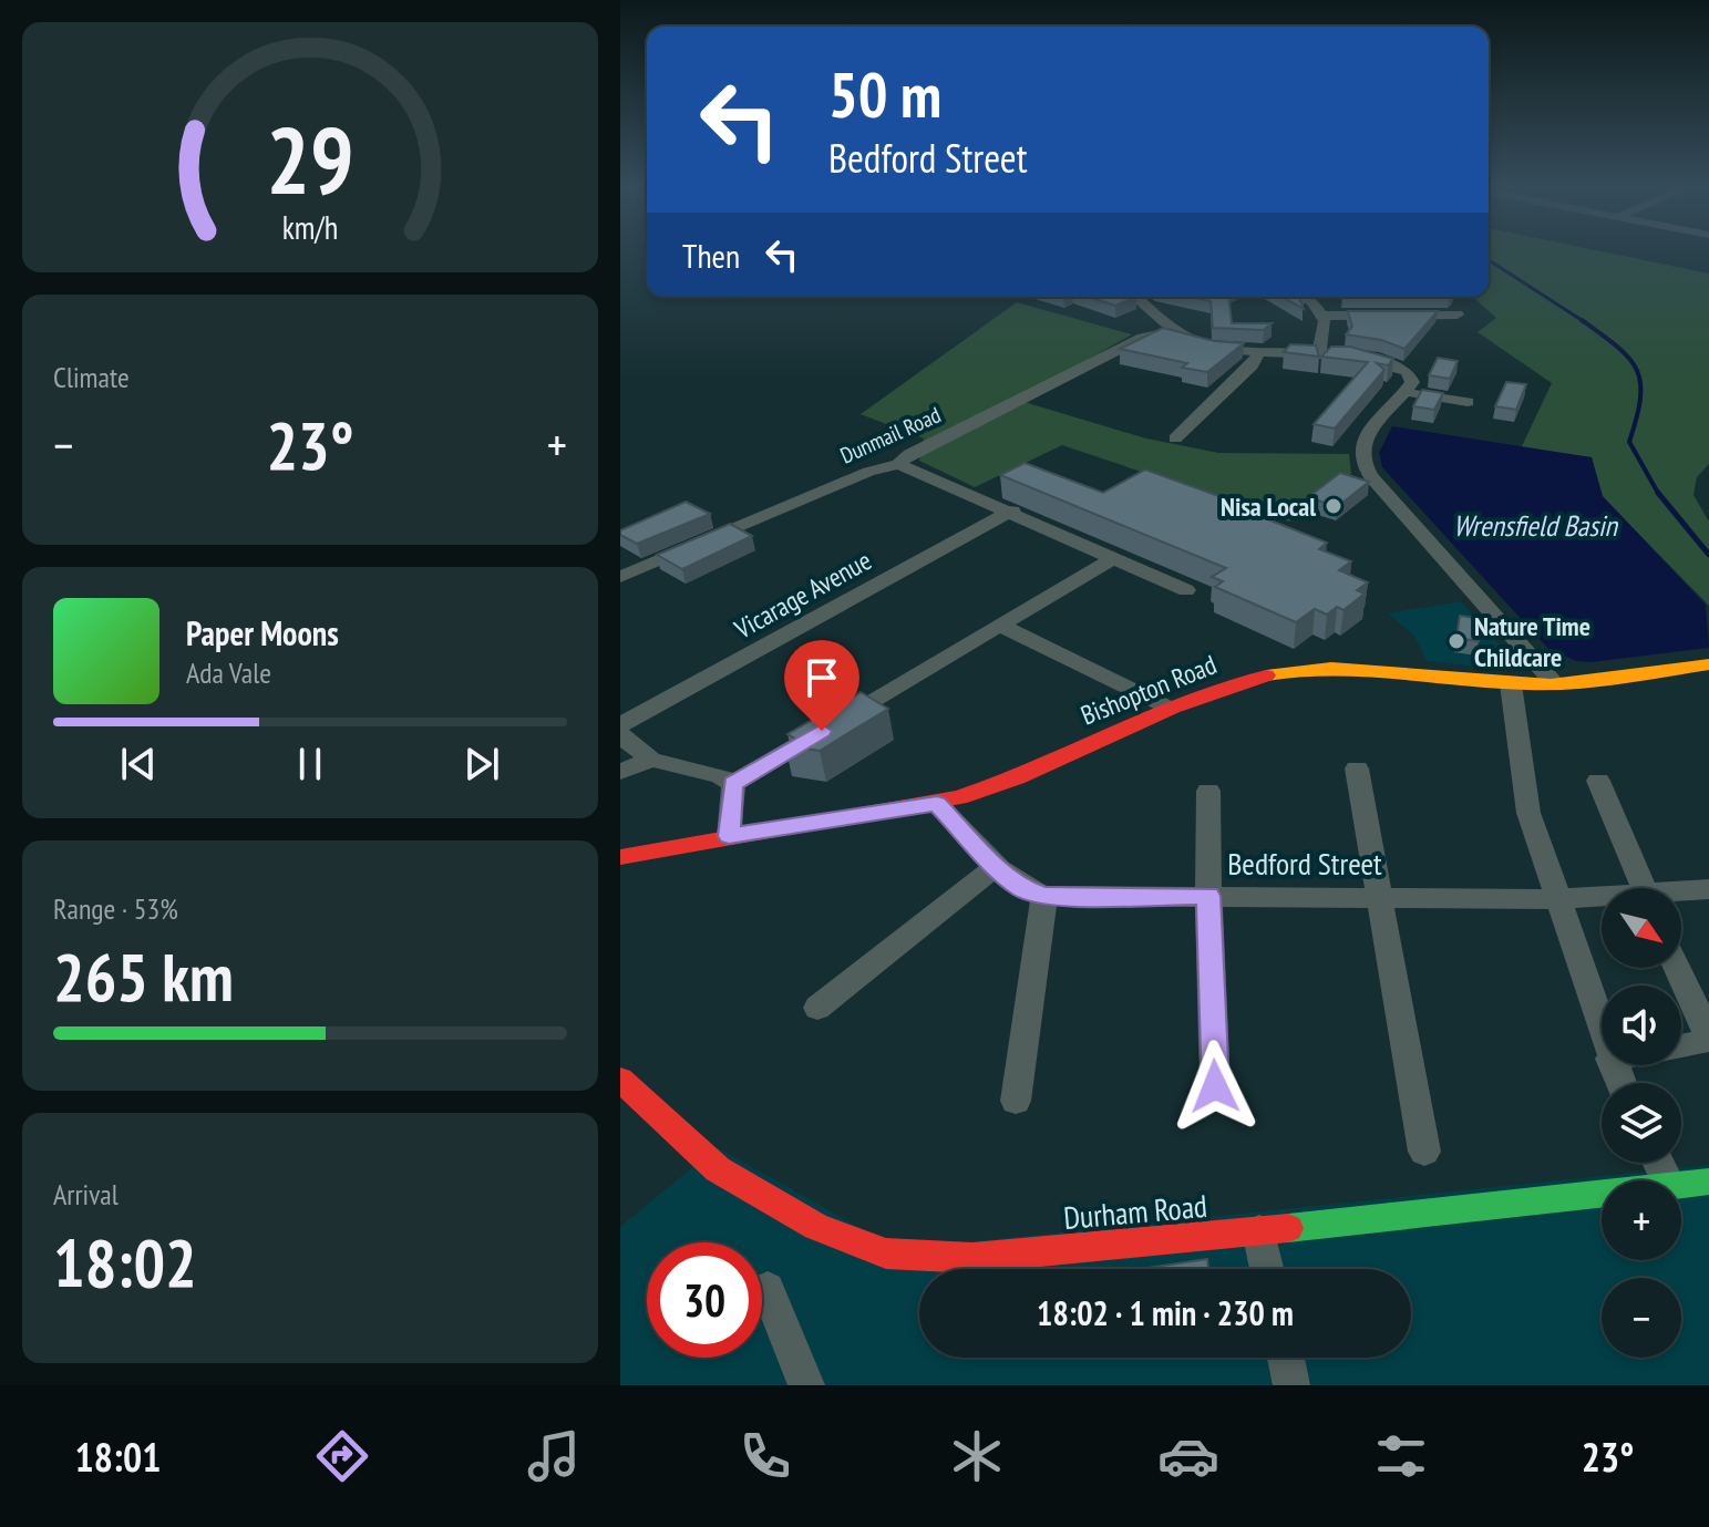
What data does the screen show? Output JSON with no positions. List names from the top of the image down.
{
  "streets": {
    "street": [
      "Dunmail Road",
      "Vicarage Avenue",
      "Bishopton Road",
      "Bedford Street",
      "Durham Road"
    ]
  },
  "crossings": [
    ["Bishopton Road", "Bedford Street"]
  ],
  "water": ["Wrensfield Basin"],
  "places": ["Nisa Local", "Nature Time Childcare"],
  "north": "bottom right",
  "page": {
    "turn": ["50 m", "Bedford Street"],
    "then": "Then",
    "tile": [
      "Climate",
      ["Range · 53%", "265 km"],
      ["Arrival", "18:02"]
    ],
    "heat": ["−", "23°", "+"],
    "song": ["Paper Moons", "Ada Vale"],
    "map_buttons": ["+", "−"],
    "limit": "30",
    "trip": "18:02 · 1 min · 230 m",
    "tabs": ["18:01", "23°"],
    "gauge": ["29", "km/h"]
  }
}
